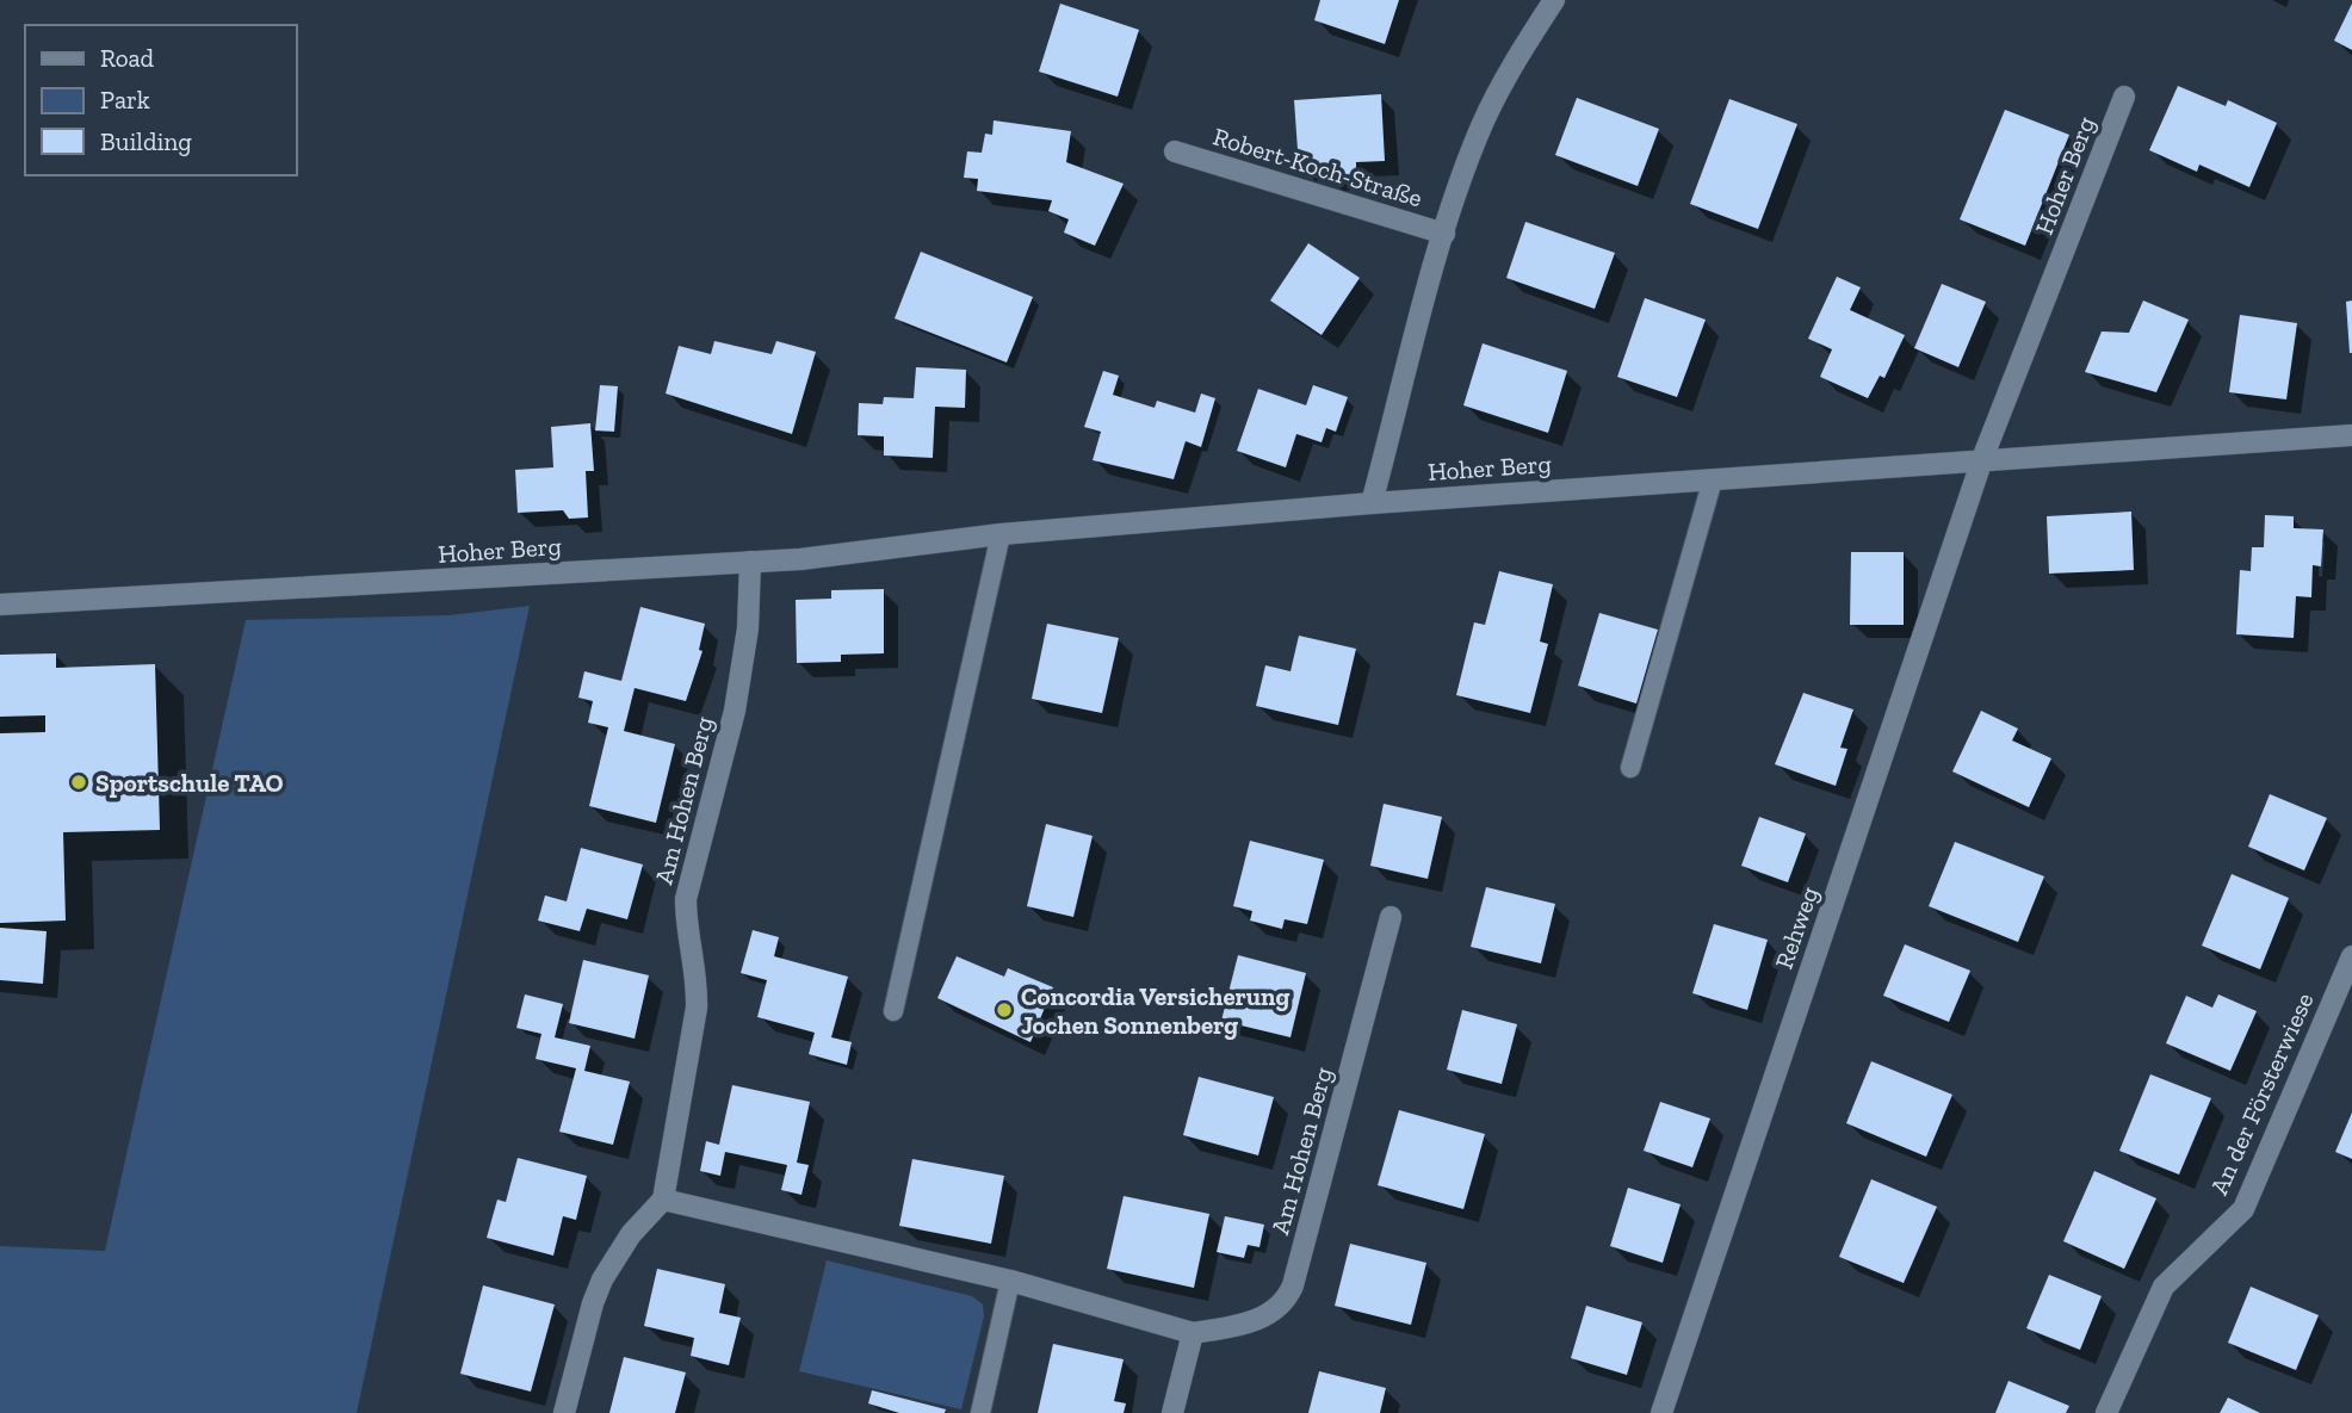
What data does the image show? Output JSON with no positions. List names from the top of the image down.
{
  "streets": {
    "street": [
      "Robert-Koch-Straße",
      "Hoher Berg",
      "Am Hohen Berg",
      "Rehweg",
      "An der Försterwiese"
    ]
  },
  "crossings": [
    ["Robert-Koch-Straße", "Hoher Berg"],
    ["Hoher Berg", "Am Hohen Berg"],
    ["Hoher Berg", "Rehweg"]
  ],
  "places": ["Sportschule TAO", "Concordia Versicherung Jochen Sonnenberg"],
  "legend": ["Road", "Park", "Building"]
}
